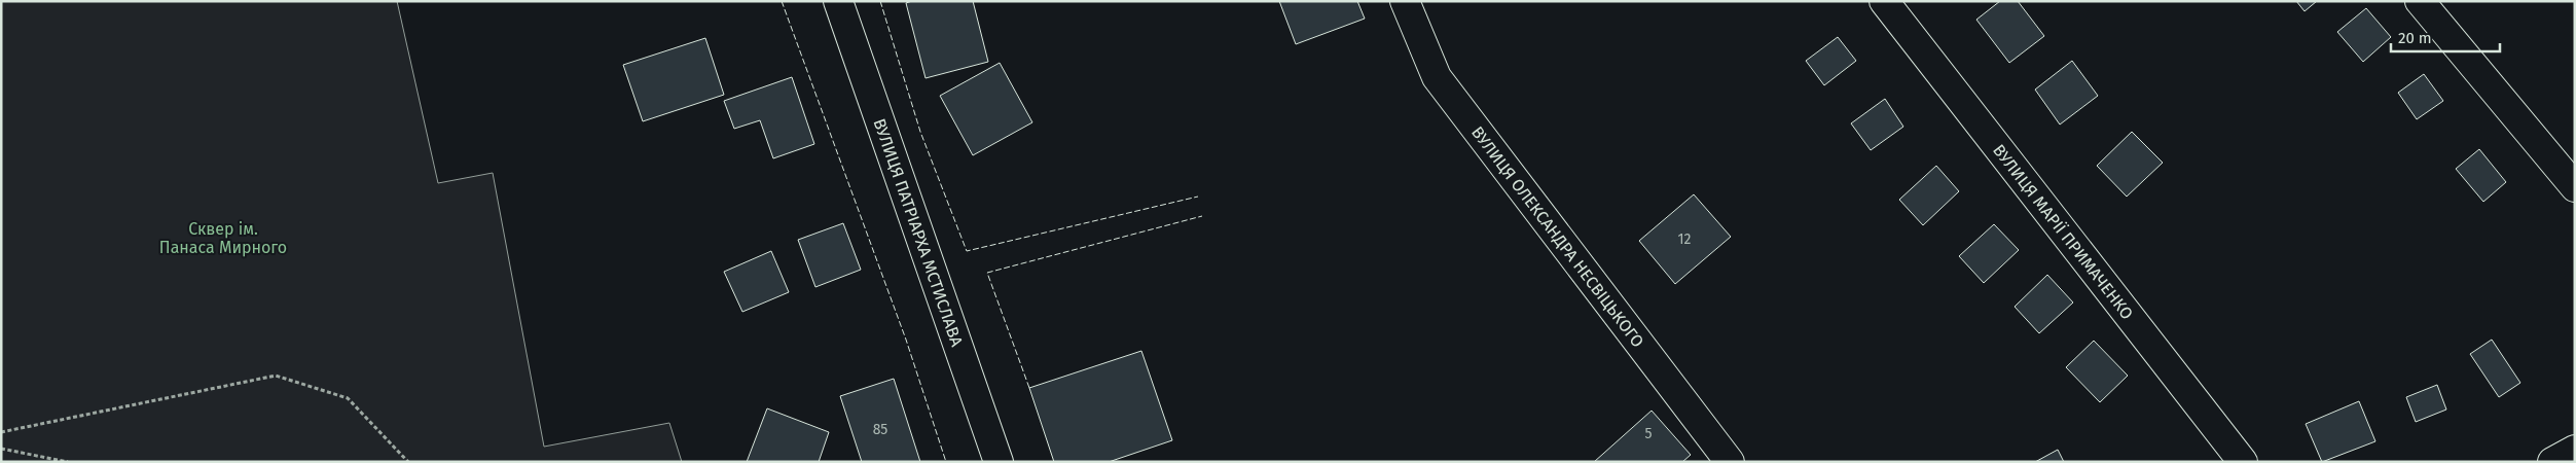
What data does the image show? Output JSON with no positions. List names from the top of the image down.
{
  "streets": {
    "street": ["ВУЛИЦЯ ПАТРІАРХА МСТИСЛАВА", "ВУЛИЦЯ МАРІЇ ПРИМАЧЕНКО", "ВУЛИЦЯ ОЛЕКСАНДРА НЕСВІЦЬКОГО"]
  },
  "parks": ["Сквер ім. Панаса Мирного"],
  "house_numbers": ["12", "85", "5"],
  "scale_bar": "20 m"
}
